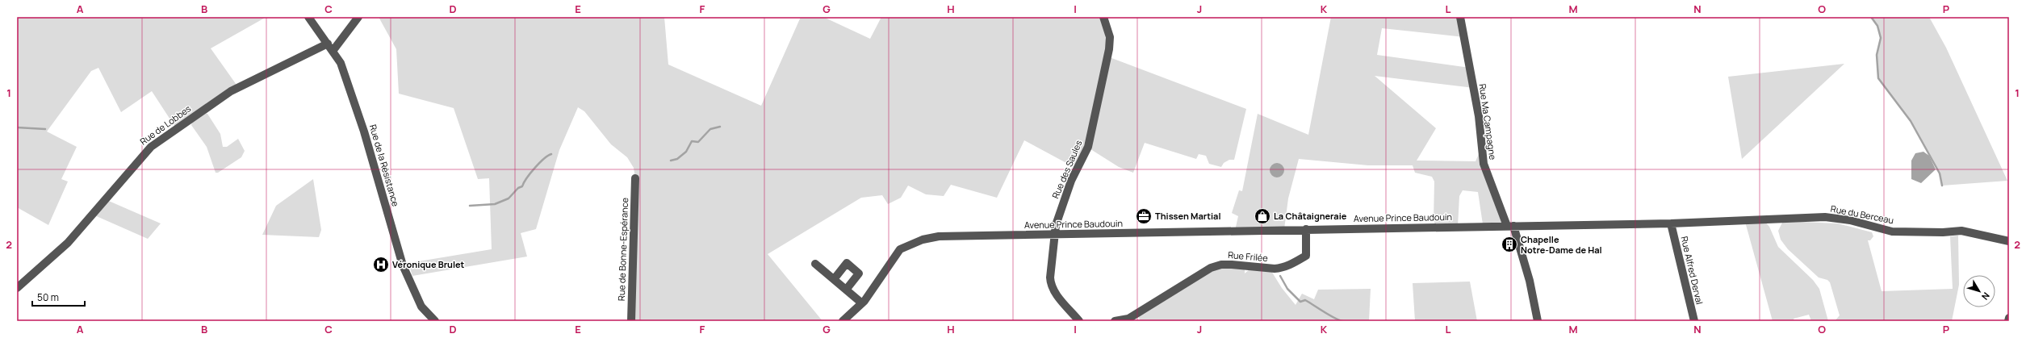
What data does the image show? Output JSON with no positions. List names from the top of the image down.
{
  "streets": {
    "street": [
      "Rue Ma Campagne",
      "Rue de Lobbes",
      "Rue de la Résistance",
      "Rue des Saules",
      "Rue du Berceau",
      "Avenue Prince Baudouin",
      "Rue de Bonne-Espérance",
      "Rue Frilée",
      "Rue Alfred Derval"
    ]
  },
  "crossings": [
    ["Rue Ma Campagne", "Avenue Prince Baudouin"],
    ["Rue de Lobbes", "Rue de la Résistance"],
    ["Rue des Saules", "Avenue Prince Baudouin"],
    ["Rue du Berceau", "Avenue Prince Baudouin"],
    ["Rue du Berceau", "Rue Alfred Derval"],
    ["Avenue Prince Baudouin", "Rue Frilée"],
    ["Avenue Prince Baudouin", "Rue Alfred Derval"]
  ],
  "places": {
    "office": ["Thissen Martial"],
    "shop": ["La Châtaigneraie"],
    "building": ["Chapelle Notre-Dame de Hal"],
    "hospital": ["Véronique Brulet"]
  },
  "scale_bar": "50 m",
  "north": "bottom right",
  "grid": {
    "columns": [
      "A",
      "B",
      "C",
      "D",
      "E",
      "F",
      "G",
      "H",
      "I",
      "J",
      "K",
      "L",
      "M",
      "N",
      "O",
      "P"
    ],
    "rows": ["1", "2"]
  }
}
